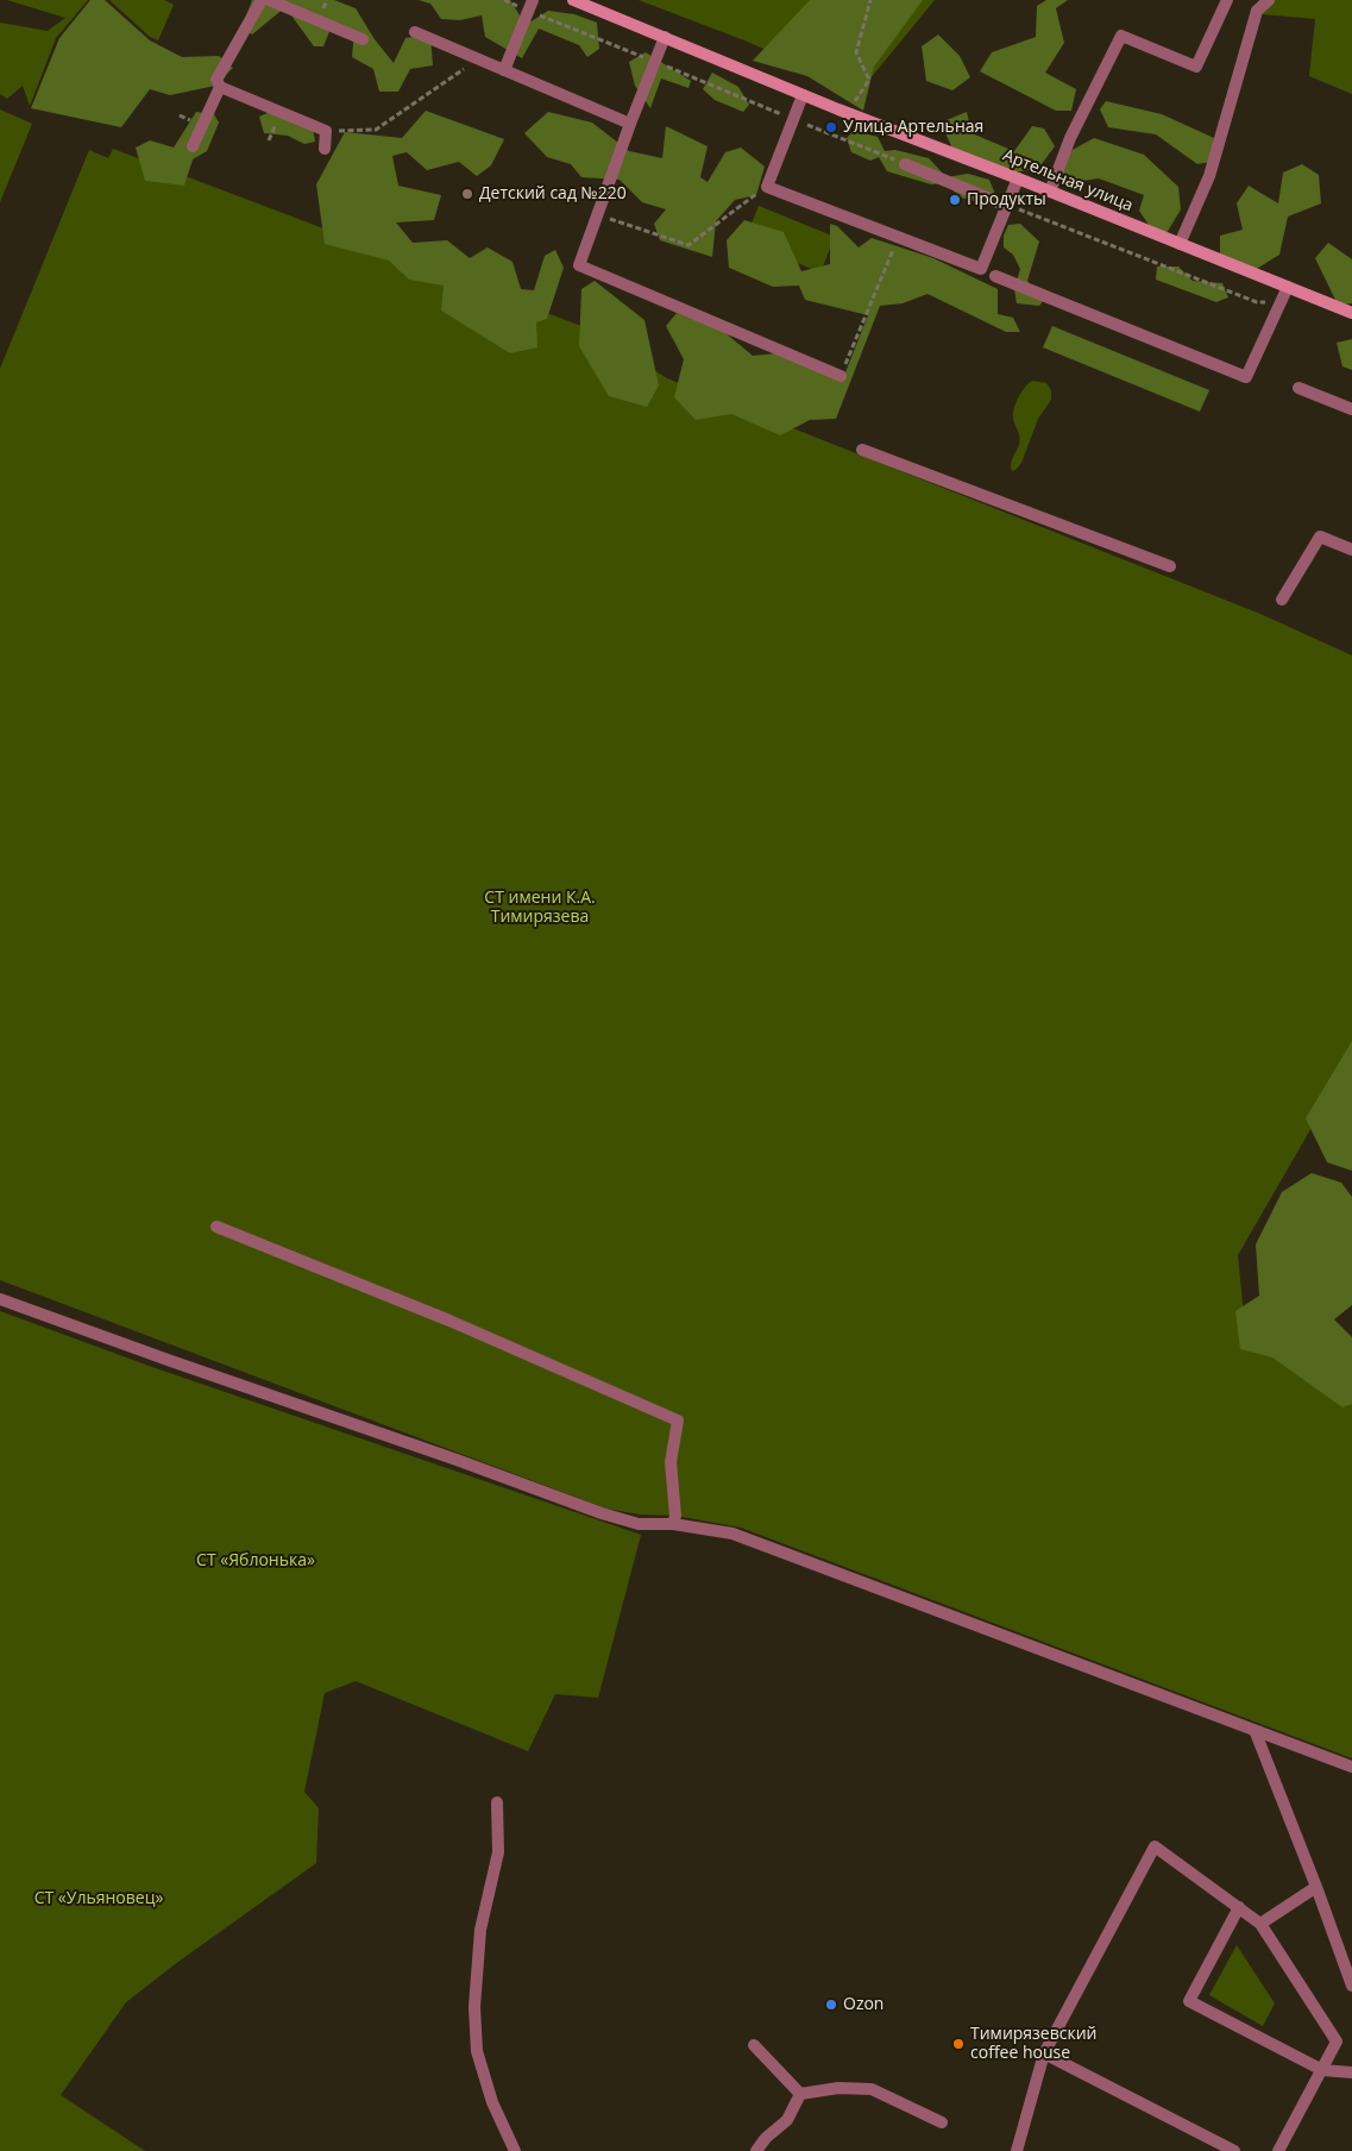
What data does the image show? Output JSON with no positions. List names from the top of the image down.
{
  "streets": {
    "street": ["Артельная улица"]
  },
  "parks": ["СТ имени К.А. Тимирязева", "СТ «Яблонька»", "СТ «Ульяновец»"],
  "places": [
    "Улица Артельная",
    "Детский сад №220",
    "Продукты",
    "Ozon",
    "Тимирязевский coffee house"
  ]
}
